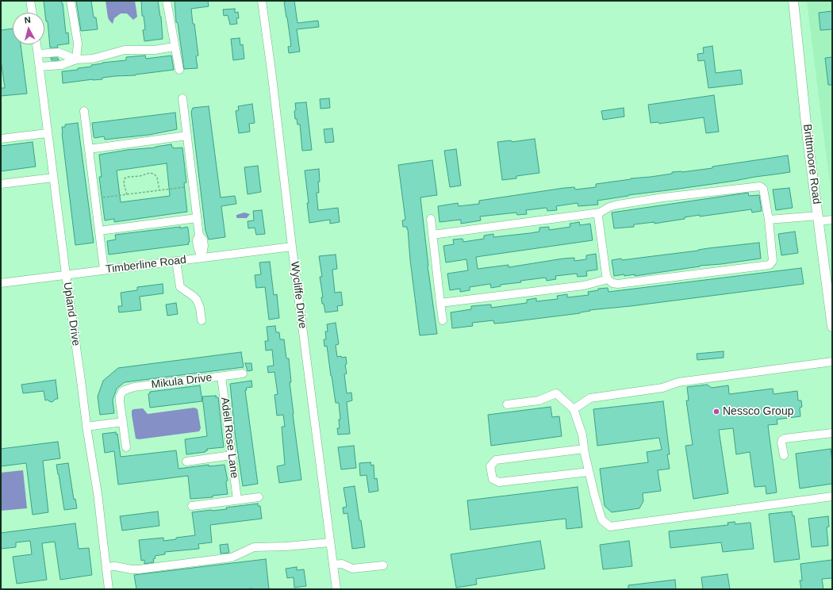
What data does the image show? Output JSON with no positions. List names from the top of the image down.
{
  "streets": {
    "main road": ["Brittmoore Road"],
    "street": [
      "Timberline Road",
      "Wycliffe Drive",
      "Upland Drive",
      "Mikula Drive",
      "Adell Rose Lane"
    ]
  },
  "crossings": [
    ["Timberline Road", "Wycliffe Drive"],
    ["Timberline Road", "Upland Drive"],
    ["Mikula Drive", "Adell Rose Lane"]
  ],
  "places": ["Nessco Group"],
  "north": "top"
}
